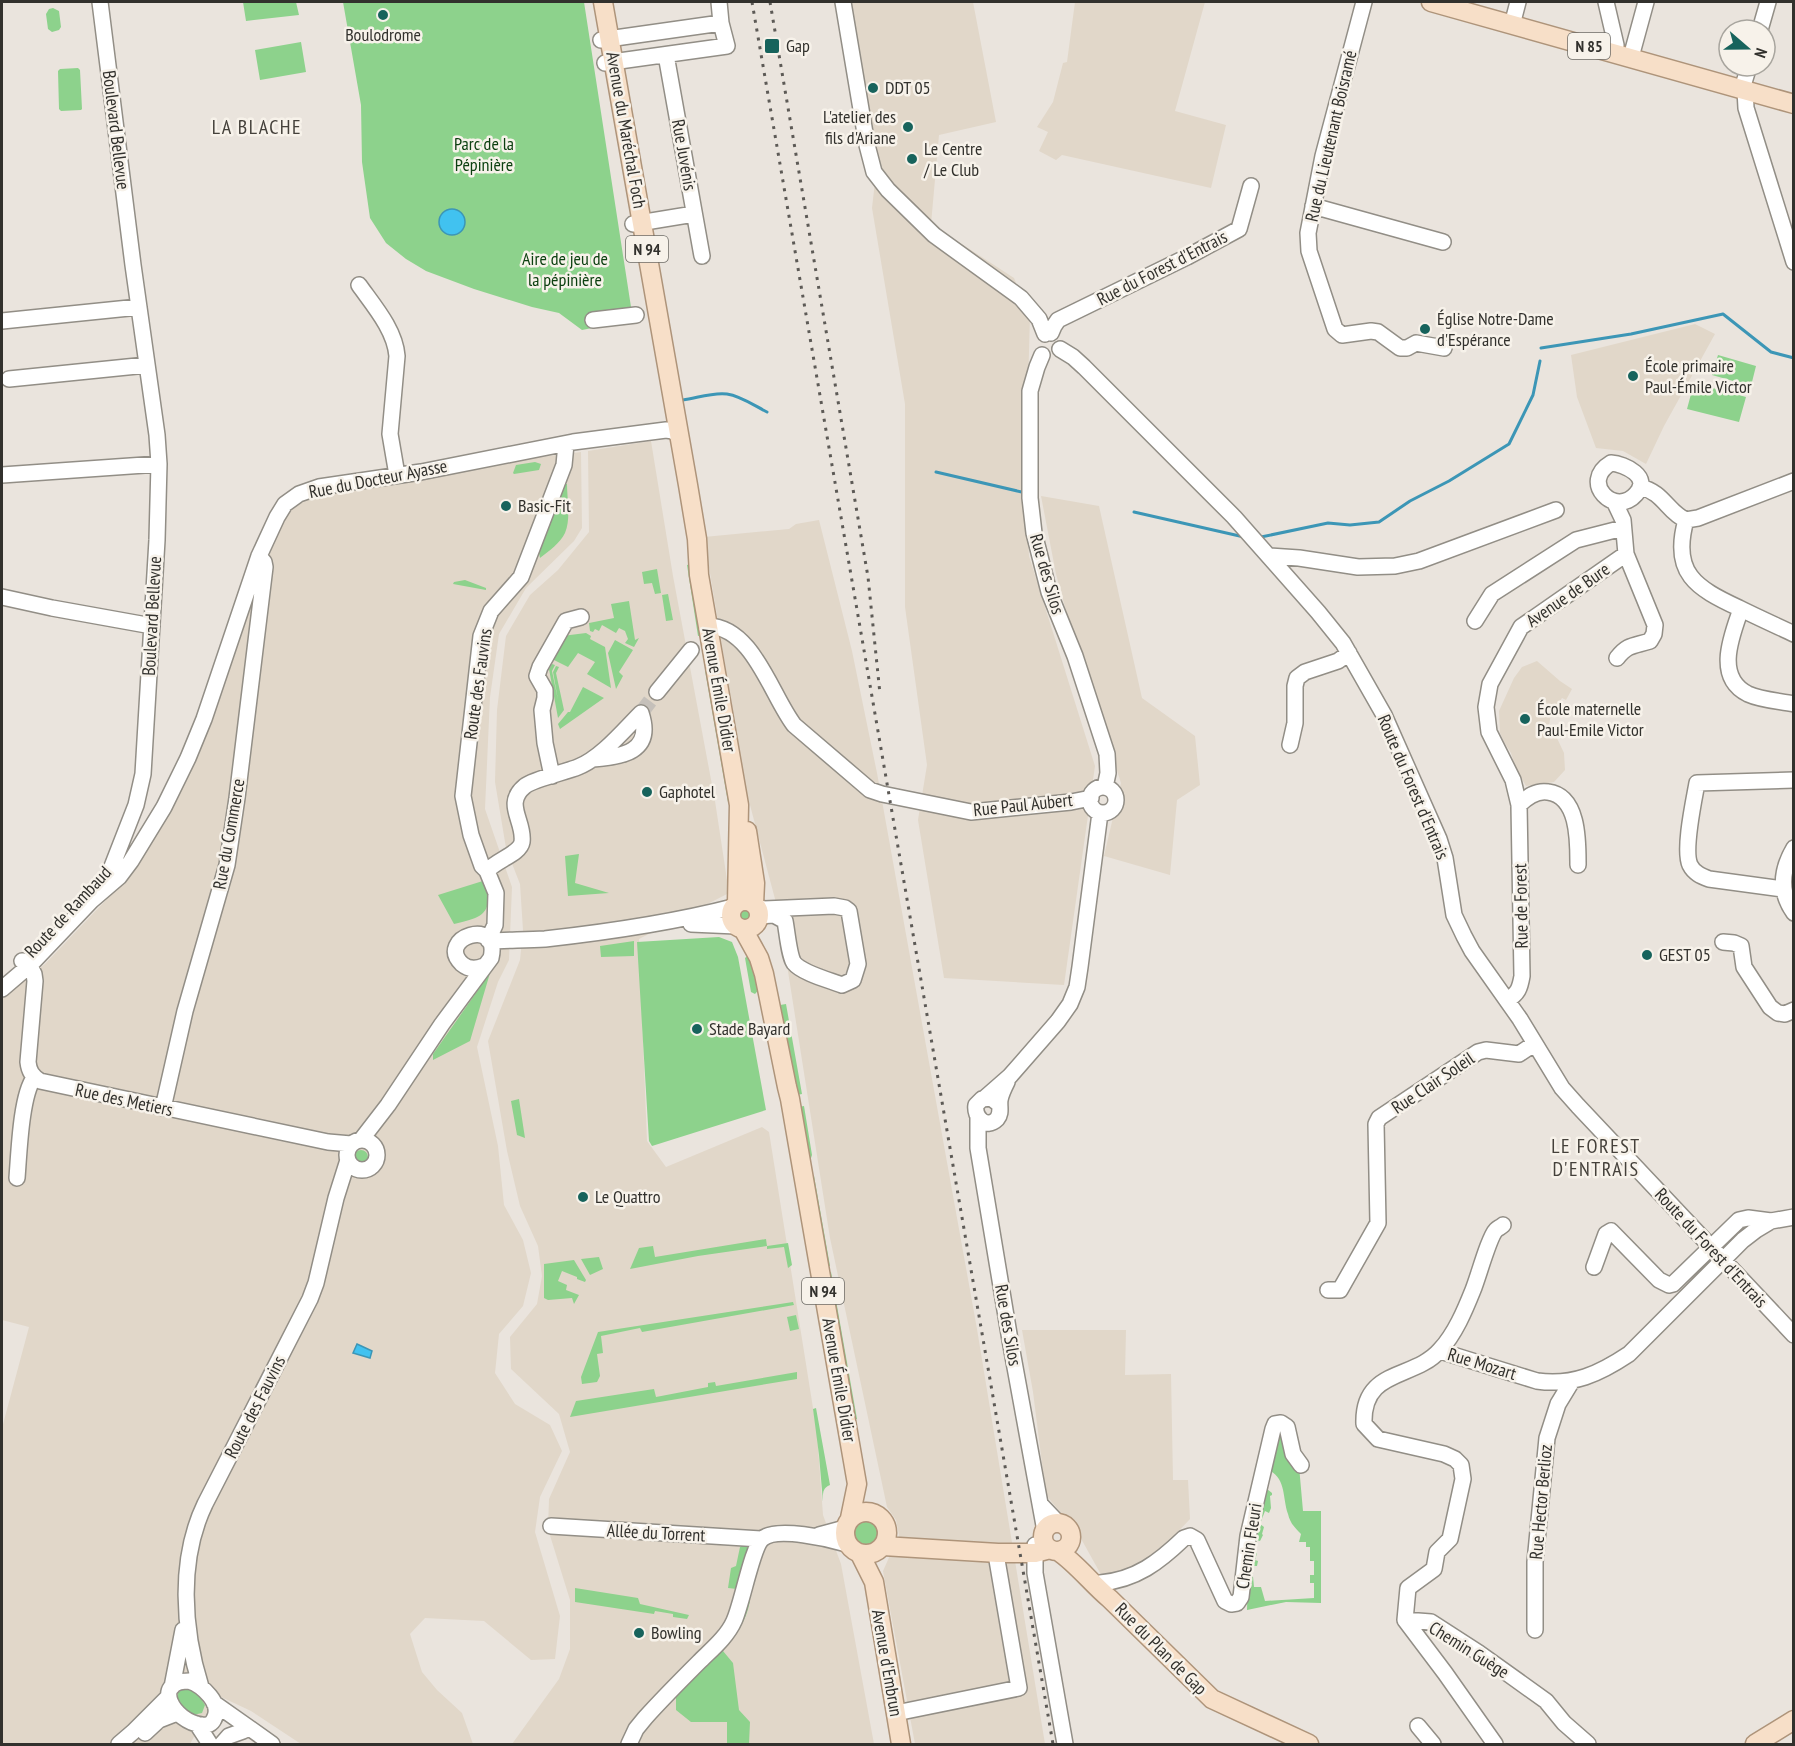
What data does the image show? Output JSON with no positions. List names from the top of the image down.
{
  "streets": {
    "main road": [
      "N 85",
      "Avenue du Maréchal Foch",
      "N 94",
      "Avenue Émile Didier",
      "Rue du Plan de Gap",
      "Avenue d'Embrun"
    ],
    "street": [
      "Boulevard Bellevue",
      "Rue du Lieutenant Boisramé",
      "Rue Juvénis",
      "Rue du Forest d'Entrais",
      "Rue du Docteur Ayasse",
      "Rue des Silos",
      "Avenue de Bure",
      "Route des Fauvins",
      "Route du Forest d'Entrais",
      "Rue Paul Aubert",
      "Rue du Commerce",
      "Rue de Forest",
      "Route de Rambaud",
      "Rue Clair Soleil",
      "Rue des Metiers",
      "Rue Mozart",
      "Rue Hector Berlioz",
      "Allée du Torrent",
      "Chemin Fleuri",
      "Chemin Guège"
    ]
  },
  "crossings": [
    ["Boulevard Bellevue", "Route de Rambaud"],
    ["Avenue du Maréchal Foch", "Rue du Docteur Ayasse"],
    ["Avenue du Maréchal Foch", "Avenue Émile Didier"],
    ["Rue du Forest d'Entrais", "Rue des Silos"],
    ["Rue du Forest d'Entrais", "Route du Forest d'Entrais"],
    ["Rue du Docteur Ayasse", "Route des Fauvins"],
    ["Rue du Docteur Ayasse", "Avenue Émile Didier"],
    ["Rue du Docteur Ayasse", "Rue du Commerce"],
    ["Rue du Docteur Ayasse", "Route de Rambaud"],
    ["Rue des Silos", "Route du Forest d'Entrais"],
    ["Rue des Silos", "Rue Paul Aubert"],
    ["Avenue de Bure", "Rue de Forest"],
    ["Route des Fauvins", "Rue des Metiers"],
    ["Avenue Émile Didier", "Rue Paul Aubert"],
    ["Avenue Émile Didier", "Allée du Torrent"],
    ["Avenue Émile Didier", "Avenue d'Embrun"],
    ["Route du Forest d'Entrais", "Rue de Forest"],
    ["Route du Forest d'Entrais", "Rue Clair Soleil"],
    ["Route du Forest d'Entrais", "Rue Mozart"],
    ["Rue du Commerce", "Rue des Metiers"],
    ["Rue Mozart", "Rue Hector Berlioz"],
    ["Rue Mozart", "Chemin Guège"],
    ["Allée du Torrent", "Avenue d'Embrun"]
  ],
  "districts": ["LA BLACHE", "LE FOREST D'ENTRAIS"],
  "parks": ["Parc de la Pépinière", "Aire de jeu de la pépinière"],
  "places": {
    "other": [
      "Boulodrome",
      "DDT 05",
      "L'atelier des fils d'Ariane",
      "Le Centre / Le Club",
      "Église Notre-Dame d'Espérance",
      "École primaire Paul-Émile Victor",
      "Basic-Fit",
      "École maternelle Paul-Emile Victor",
      "Gaphotel",
      "GEST 05",
      "Stade Bayard",
      "Le Quattro",
      "Bowling"
    ],
    "transit": ["Gap"]
  },
  "north": "right"
}
